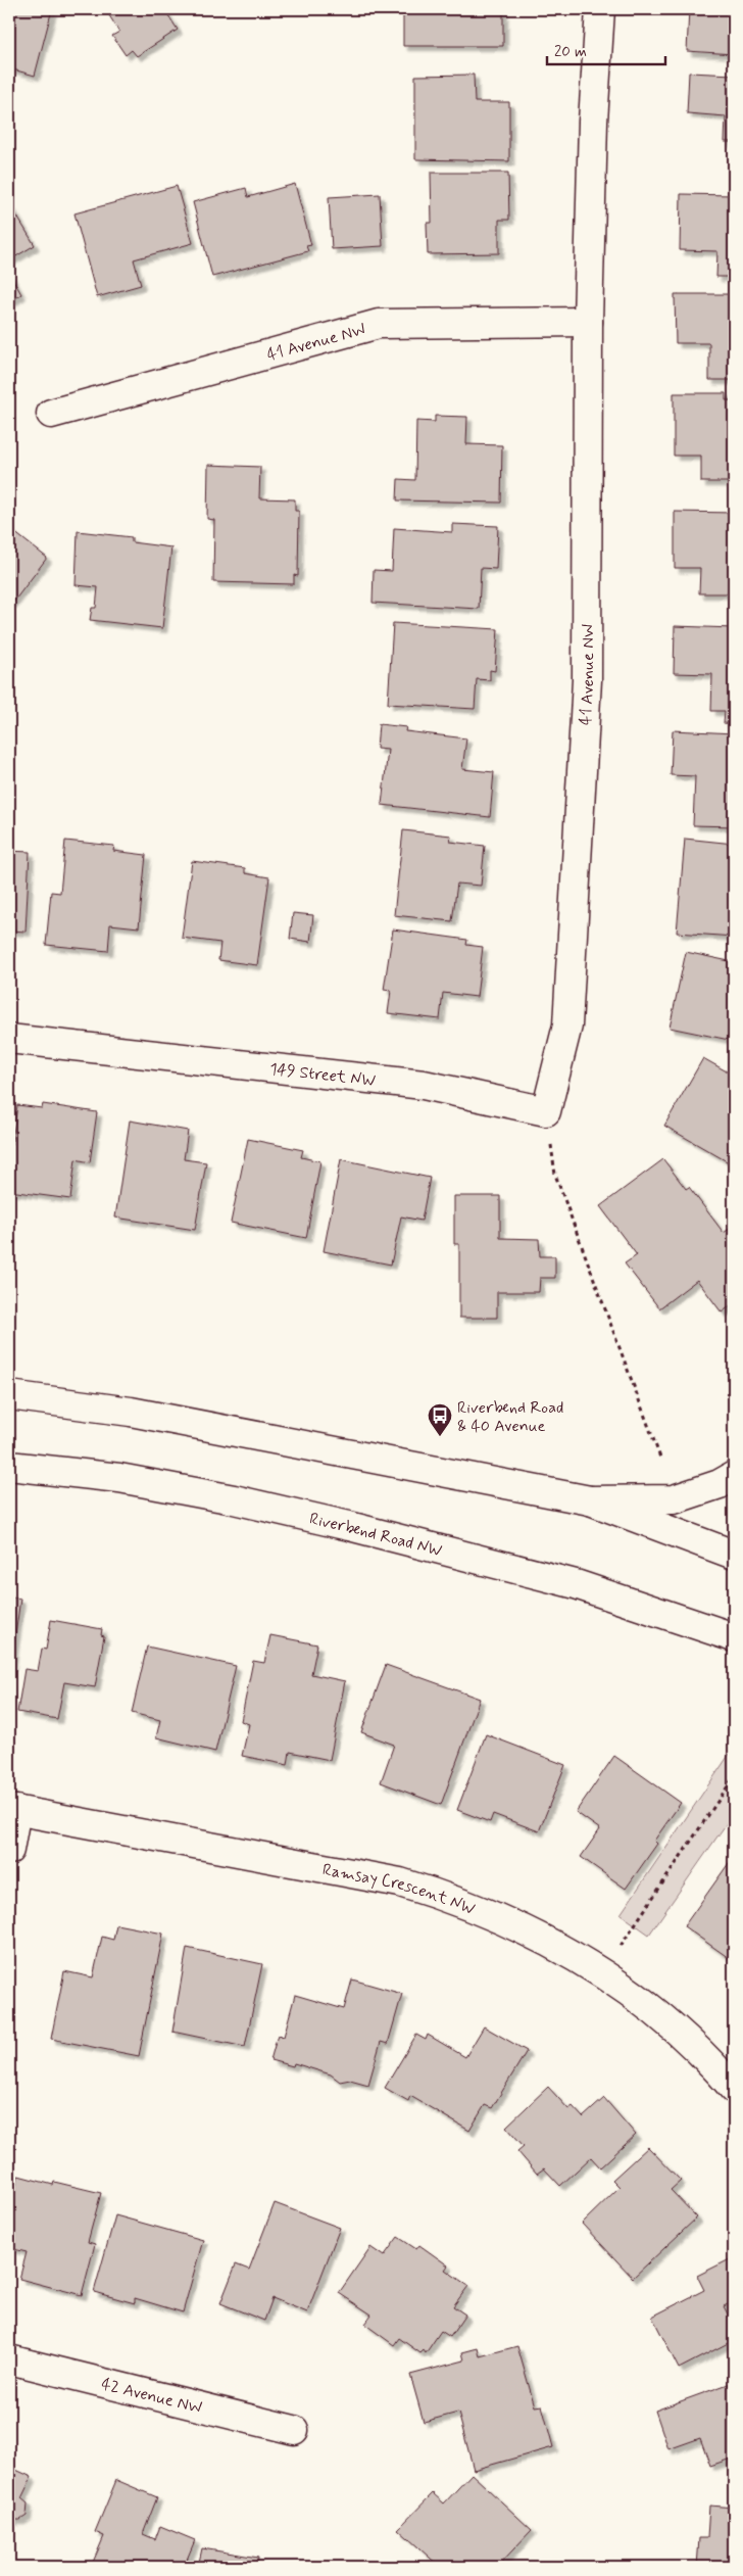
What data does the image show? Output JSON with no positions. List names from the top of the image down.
{
  "streets": {
    "street": [
      "41 Avenue NW",
      "149 Street NW",
      "Riverbend Road NW",
      "Ramsay Crescent NW",
      "42 Avenue NW"
    ]
  },
  "crossings": [
    ["41 Avenue NW", "149 Street NW"]
  ],
  "places": {
    "bus stop": ["Riverbend Road & 40 Avenue"]
  },
  "scale_bar": "20 m"
}
